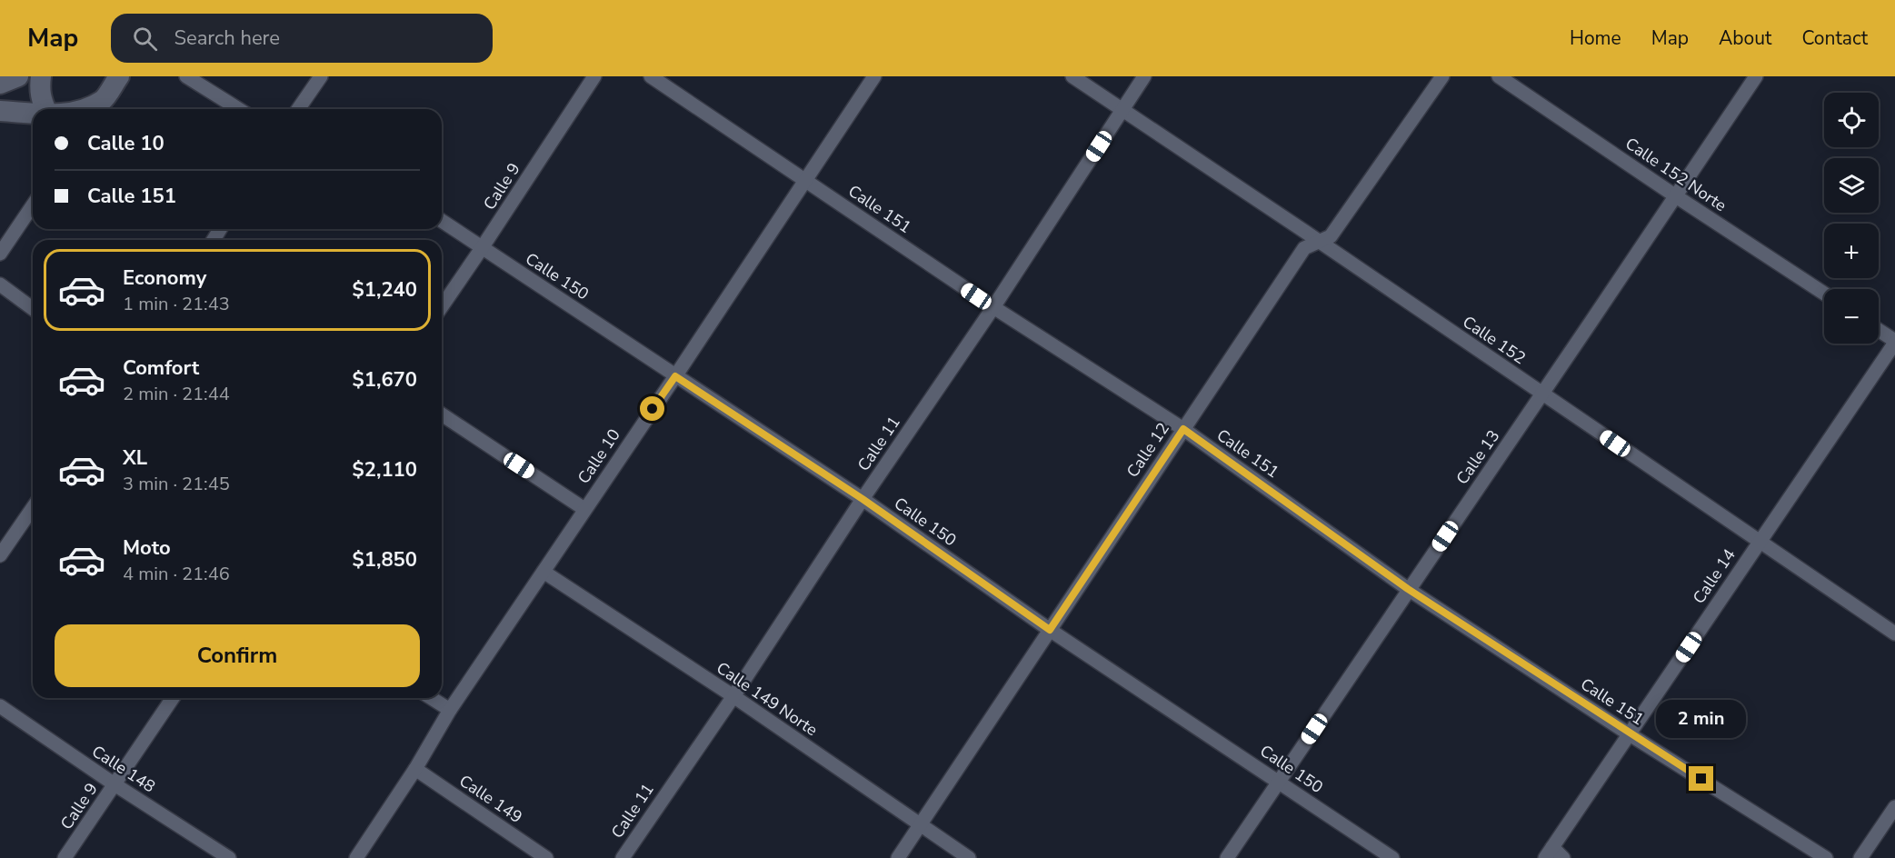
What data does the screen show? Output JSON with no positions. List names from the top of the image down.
{
  "streets": {
    "street": [
      "Calle 152 Norte",
      "Calle 9",
      "Calle 151",
      "Calle 150",
      "Calle 152",
      "Calle 11",
      "Calle 12",
      "Calle 10",
      "Calle 13",
      "Calle 14",
      "Calle 149 Norte",
      "Calle 148",
      "Calle 149"
    ]
  },
  "crossings": [
    ["Calle 152 Norte", "Calle 13"],
    ["Calle 9", "Calle 150"],
    ["Calle 9", "Calle 148"],
    ["Calle 151", "Calle 11"],
    ["Calle 151", "Calle 12"],
    ["Calle 151", "Calle 10"],
    ["Calle 151", "Calle 13"],
    ["Calle 151", "Calle 14"],
    ["Calle 150", "Calle 11"],
    ["Calle 150", "Calle 12"],
    ["Calle 150", "Calle 10"],
    ["Calle 150", "Calle 13"],
    ["Calle 152", "Calle 11"],
    ["Calle 152", "Calle 12"],
    ["Calle 152", "Calle 13"],
    ["Calle 152", "Calle 14"],
    ["Calle 11", "Calle 149 Norte"],
    ["Calle 12", "Calle 149 Norte"],
    ["Calle 10", "Calle 149 Norte"],
    ["Calle 10", "Calle 149"]
  ],
  "page": {
    "header": "Map",
    "search": "Search here",
    "nav": [
      "Home",
      "Map",
      "About",
      "Contact"
    ],
    "map_buttons": ["+", "−"],
    "banner": ["Calle 10", "Calle 151"],
    "list": [
      {
        "name": "Economy",
        "note": "1 min · 21:43",
        "value": "$1,240"
      },
      {
        "name": "Comfort",
        "note": "2 min · 21:44",
        "value": "$1,670"
      },
      {
        "name": "XL",
        "note": "3 min · 21:45",
        "value": "$2,110"
      },
      {
        "name": "Moto",
        "note": "4 min · 21:46",
        "value": "$1,850"
      }
    ],
    "buttons": "Confirm",
    "bubble": "2 min"
  }
}
